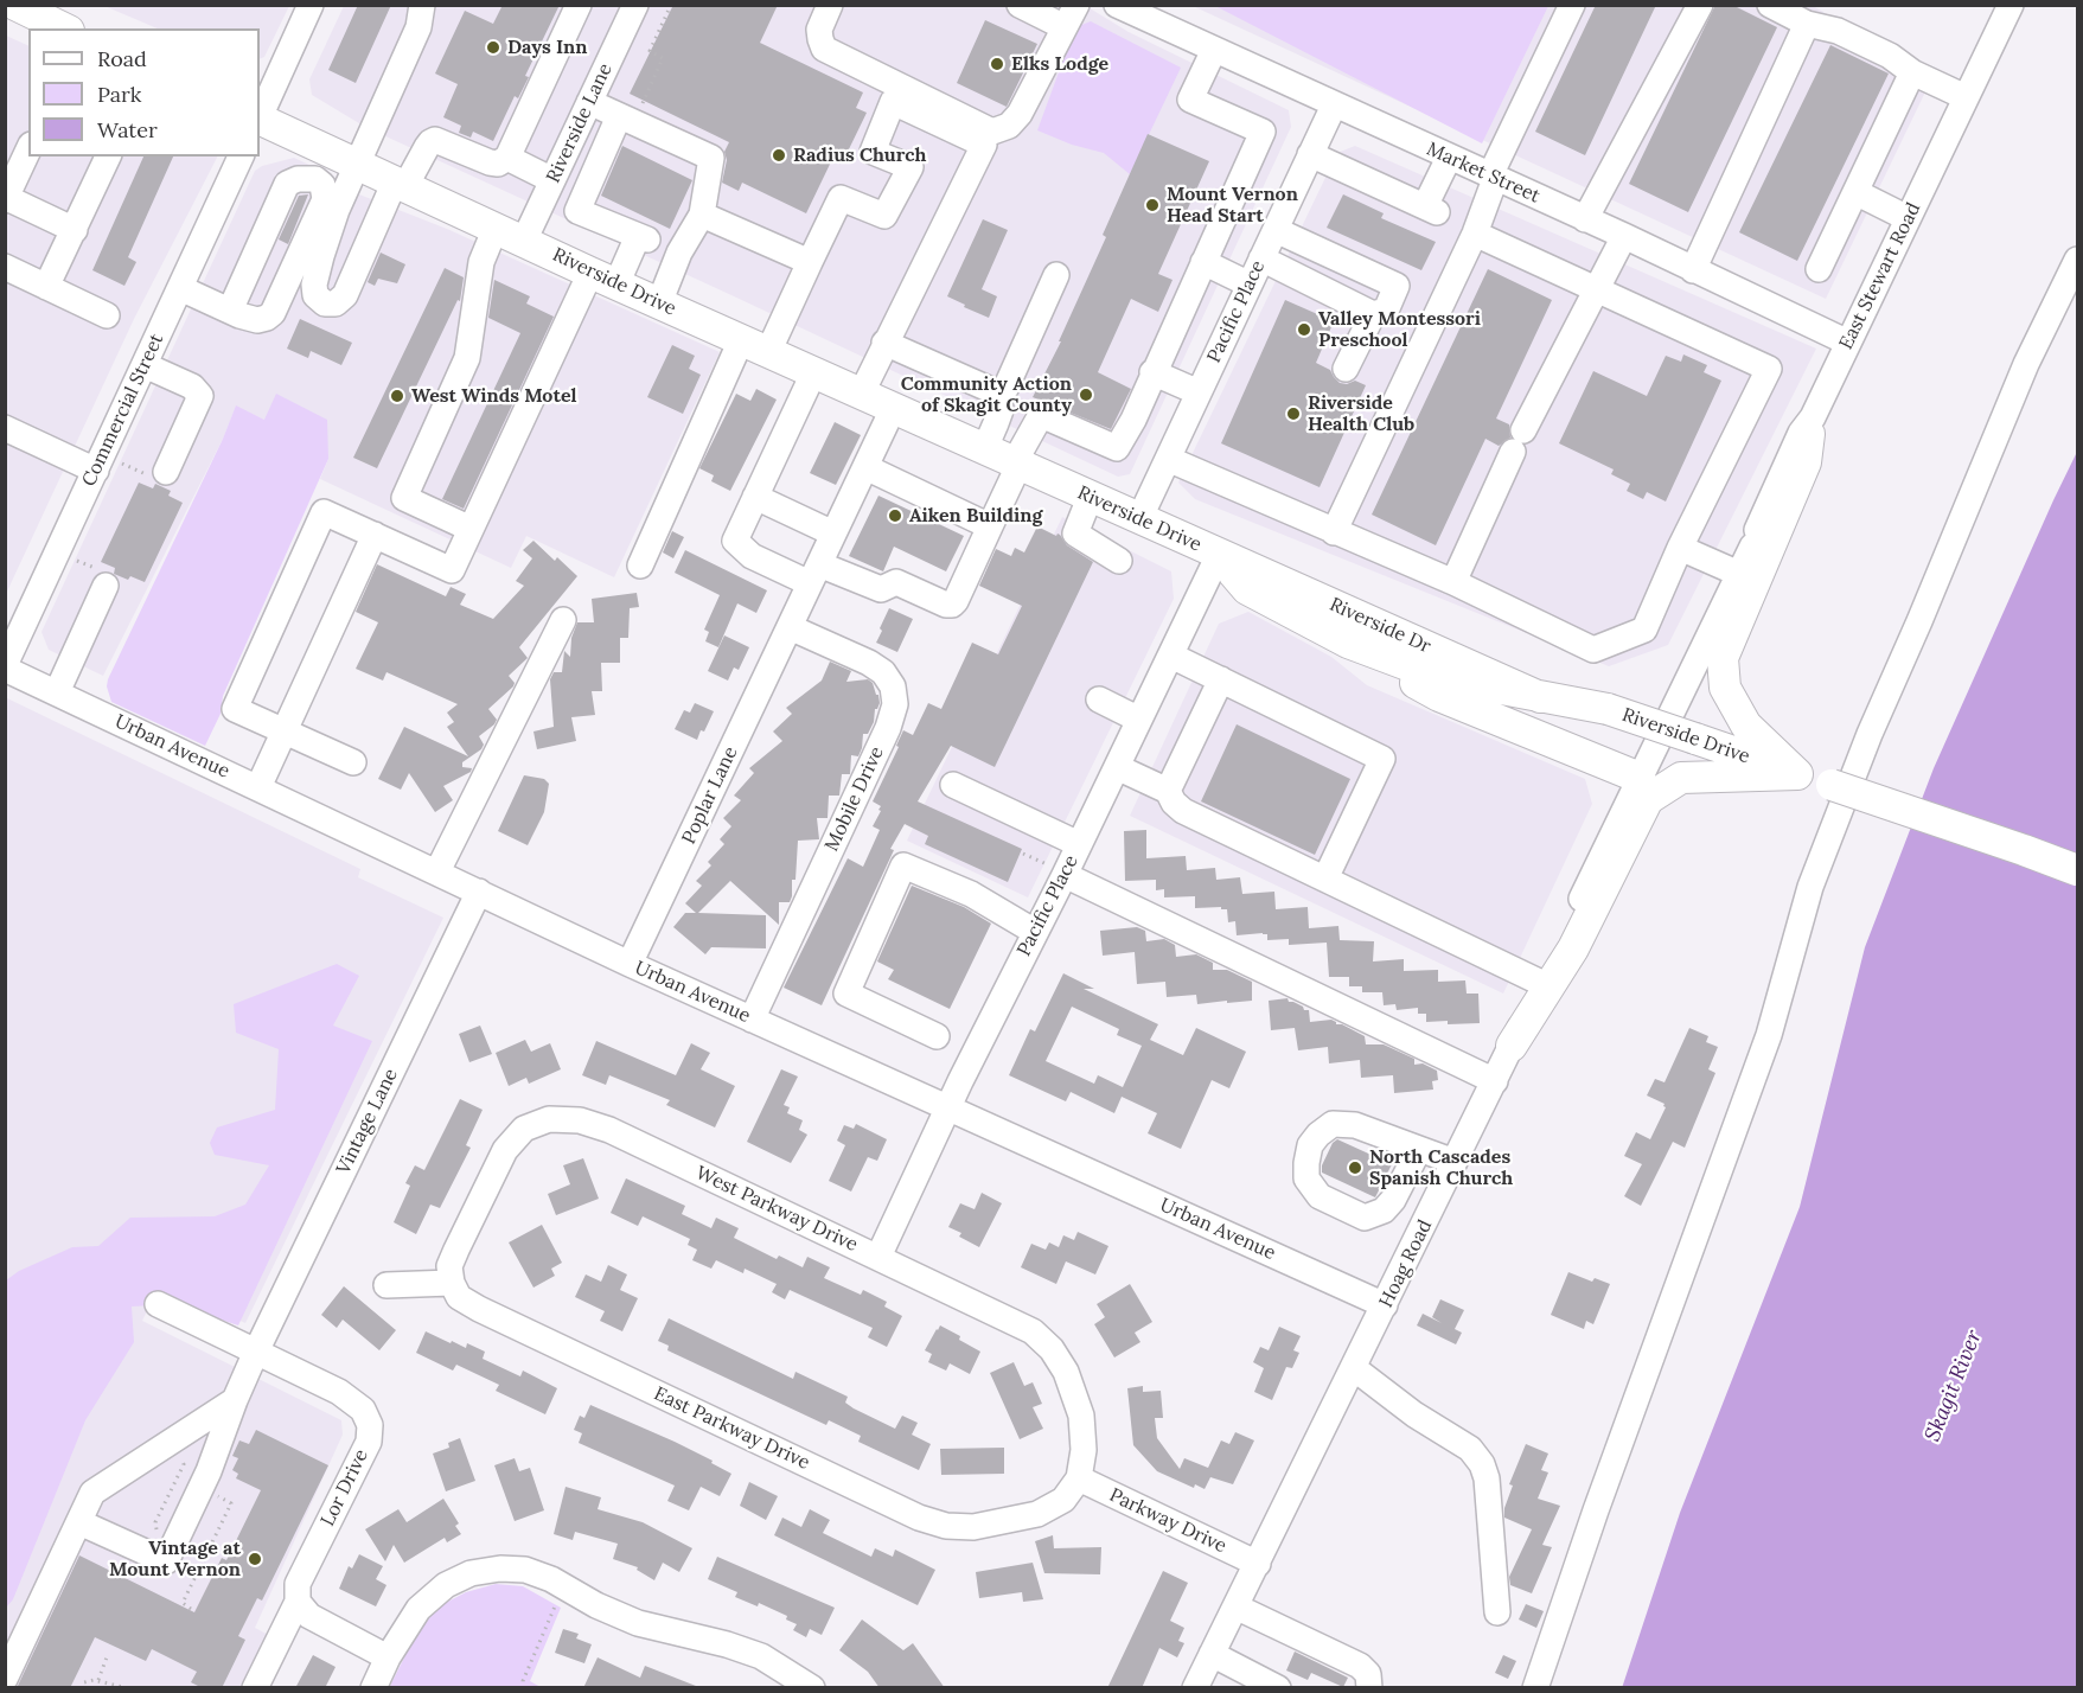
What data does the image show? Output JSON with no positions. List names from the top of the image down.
{
  "streets": {
    "main road": ["Riverside Drive", "Riverside Dr"],
    "street": [
      "Riverside Lane",
      "Market Street",
      "East Stewart Road",
      "Pacific Place",
      "Commercial Street",
      "Urban Avenue",
      "Poplar Lane",
      "Mobile Drive",
      "Vintage Lane",
      "West Parkway Drive",
      "Hoag Road",
      "East Parkway Drive",
      "Lor Drive",
      "Parkway Drive"
    ]
  },
  "crossings": [
    ["Riverside Lane", "Riverside Drive"],
    ["Market Street", "East Stewart Road"],
    ["Market Street", "Pacific Place"],
    ["East Stewart Road", "Hoag Road"],
    ["Riverside Drive", "Pacific Place"],
    ["Riverside Drive", "Riverside Dr"],
    ["Riverside Drive", "Poplar Lane"],
    ["Pacific Place", "Riverside Dr"],
    ["Pacific Place", "Urban Avenue"],
    ["Pacific Place", "West Parkway Drive"],
    ["Commercial Street", "Urban Avenue"],
    ["Urban Avenue", "Poplar Lane"],
    ["Urban Avenue", "Mobile Drive"],
    ["Urban Avenue", "Vintage Lane"],
    ["Urban Avenue", "Hoag Road"],
    ["Poplar Lane", "Mobile Drive"],
    ["Vintage Lane", "Lor Drive"],
    ["West Parkway Drive", "East Parkway Drive"],
    ["West Parkway Drive", "Parkway Drive"],
    ["Hoag Road", "Parkway Drive"],
    ["East Parkway Drive", "Parkway Drive"]
  ],
  "water": ["Skagit River"],
  "places": [
    "Days Inn",
    "Elks Lodge",
    "Radius Church",
    "Mount Vernon Head Start",
    "Valley Montessori Preschool",
    "Community Action of Skagit County",
    "West Winds Motel",
    "Riverside Health Club",
    "Aiken Building",
    "North Cascades Spanish Church",
    "Vintage at Mount Vernon"
  ],
  "legend": ["Road", "Park", "Water"]
}
